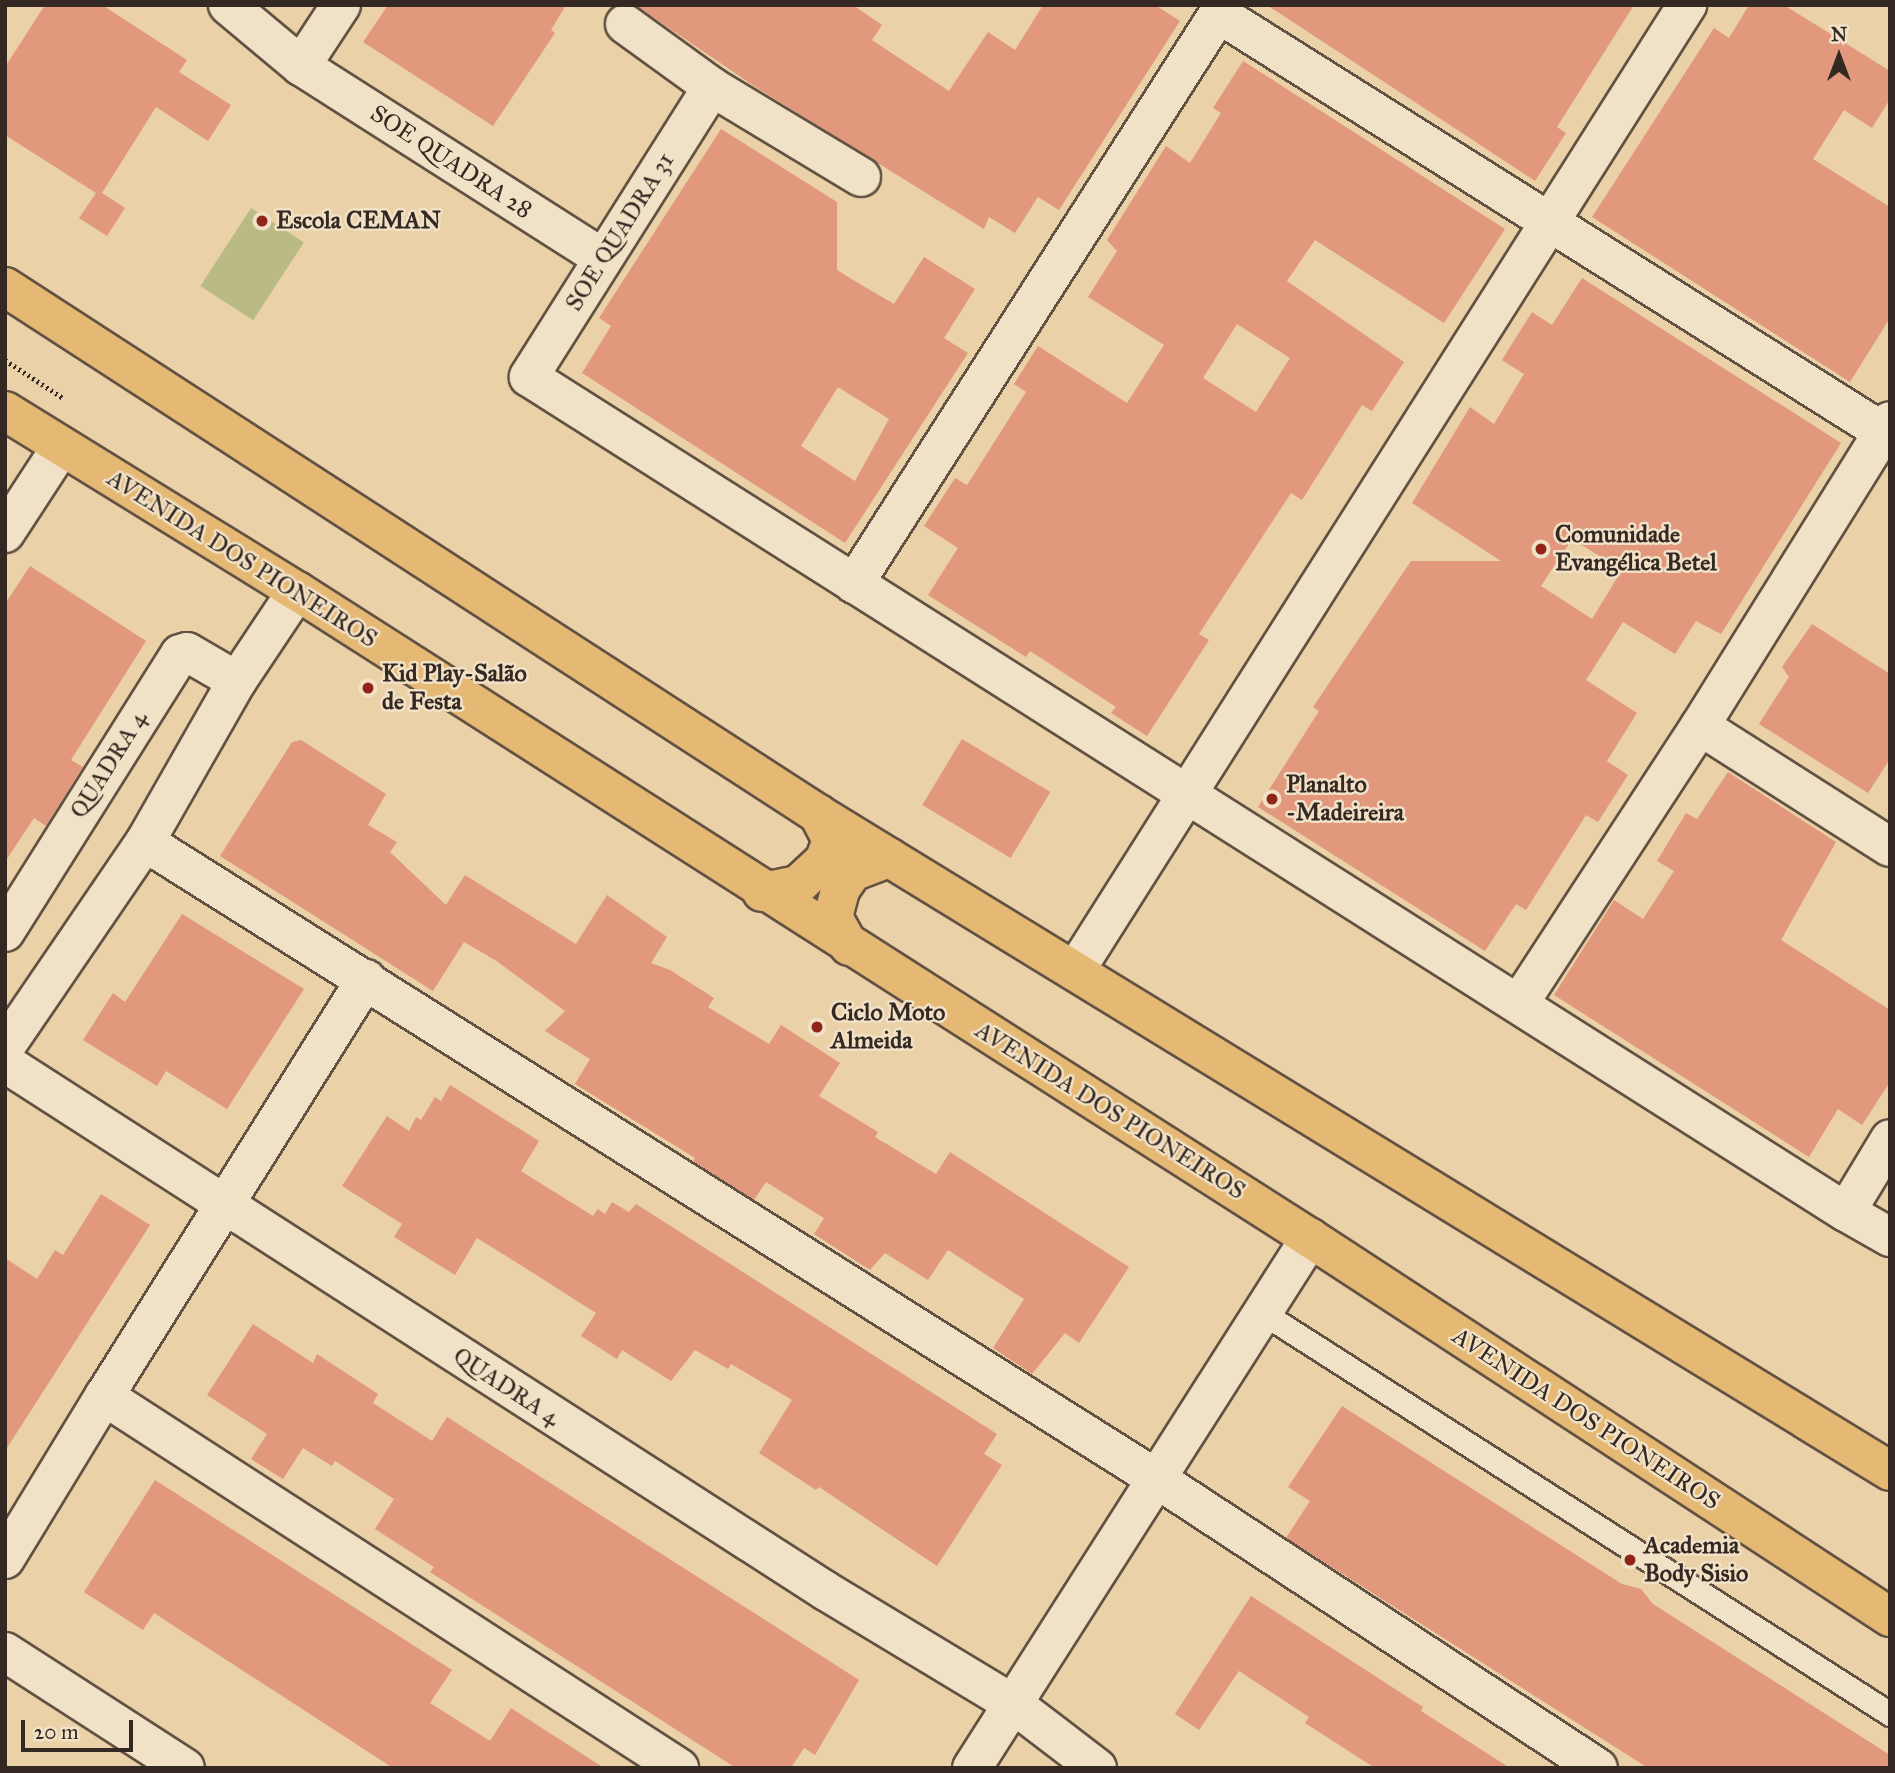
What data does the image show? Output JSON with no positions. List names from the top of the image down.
{
  "streets": {
    "main road": ["AVENIDA DOS PIONEIROS"],
    "street": ["SOE QUADRA 28", "SOE QUADRA 31", "QUADRA 4"]
  },
  "crossings": [
    ["SOE QUADRA 28", "SOE QUADRA 31"]
  ],
  "places": [
    "Escola CEMAN",
    "Comunidade Evangélica Betel",
    "Kid Play-Salão de Festa",
    "Planalto -Madeireira",
    "Ciclo Moto Almeida",
    "Academia Body Sisio"
  ],
  "scale_bar": "20 m",
  "north": "top"
}
